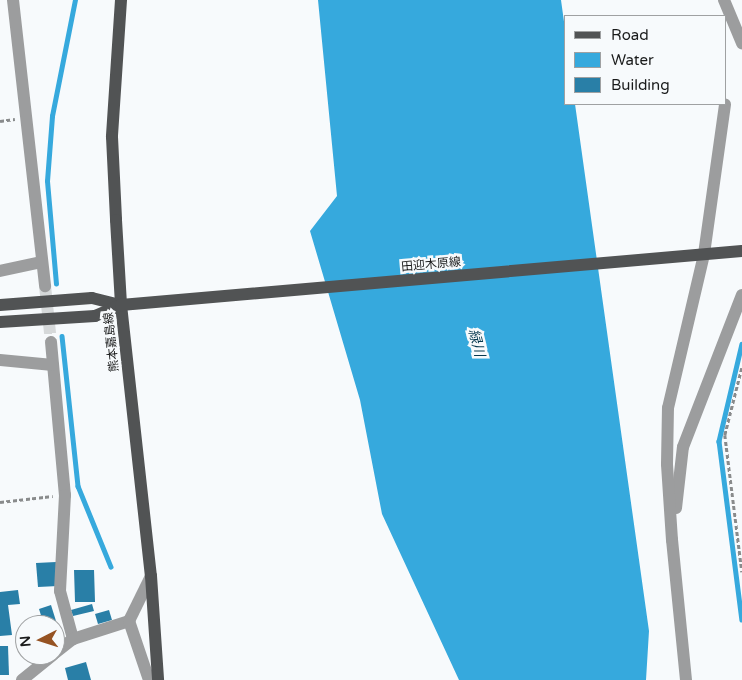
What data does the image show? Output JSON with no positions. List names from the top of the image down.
{
  "streets": {
    "main road": ["田迎木原線", "熊本嘉島線"]
  },
  "crossings": [
    ["田迎木原線", "熊本嘉島線"]
  ],
  "water": ["緑川"],
  "legend": ["Road", "Water", "Building"],
  "north": "left"
}
